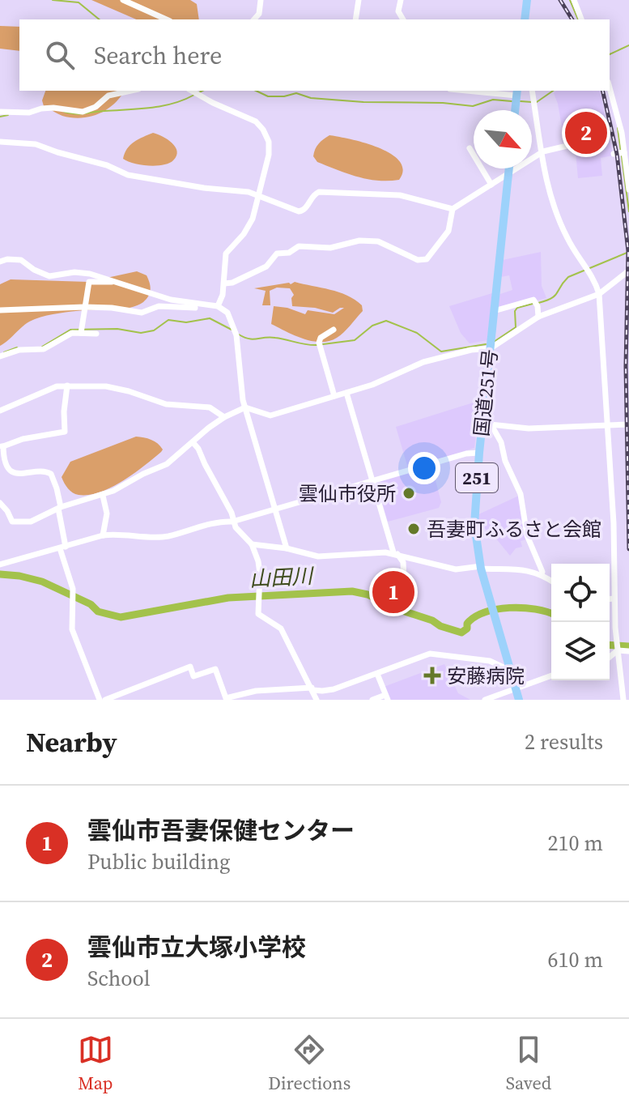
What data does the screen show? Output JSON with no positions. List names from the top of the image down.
{
  "streets": {
    "highway": ["国道251号", "251"]
  },
  "water": ["山田川"],
  "places": {
    "other": ["雲仙市役所", "吾妻町ふるさと会館"],
    "health": ["安藤病院"]
  },
  "north": "bottom right",
  "page": {
    "search": "Search here",
    "pins": ["2", "1"],
    "heading": ["Nearby", "2 results"],
    "list": [
      {
        "mark": "1",
        "name": "雲仙市吾妻保健センター",
        "note": "Public building",
        "value": "210 m"
      },
      {
        "mark": "2",
        "name": "雲仙市立大塚小学校",
        "note": "School",
        "value": "610 m"
      }
    ],
    "nav": ["Map", "Directions", "Saved"]
  }
}
